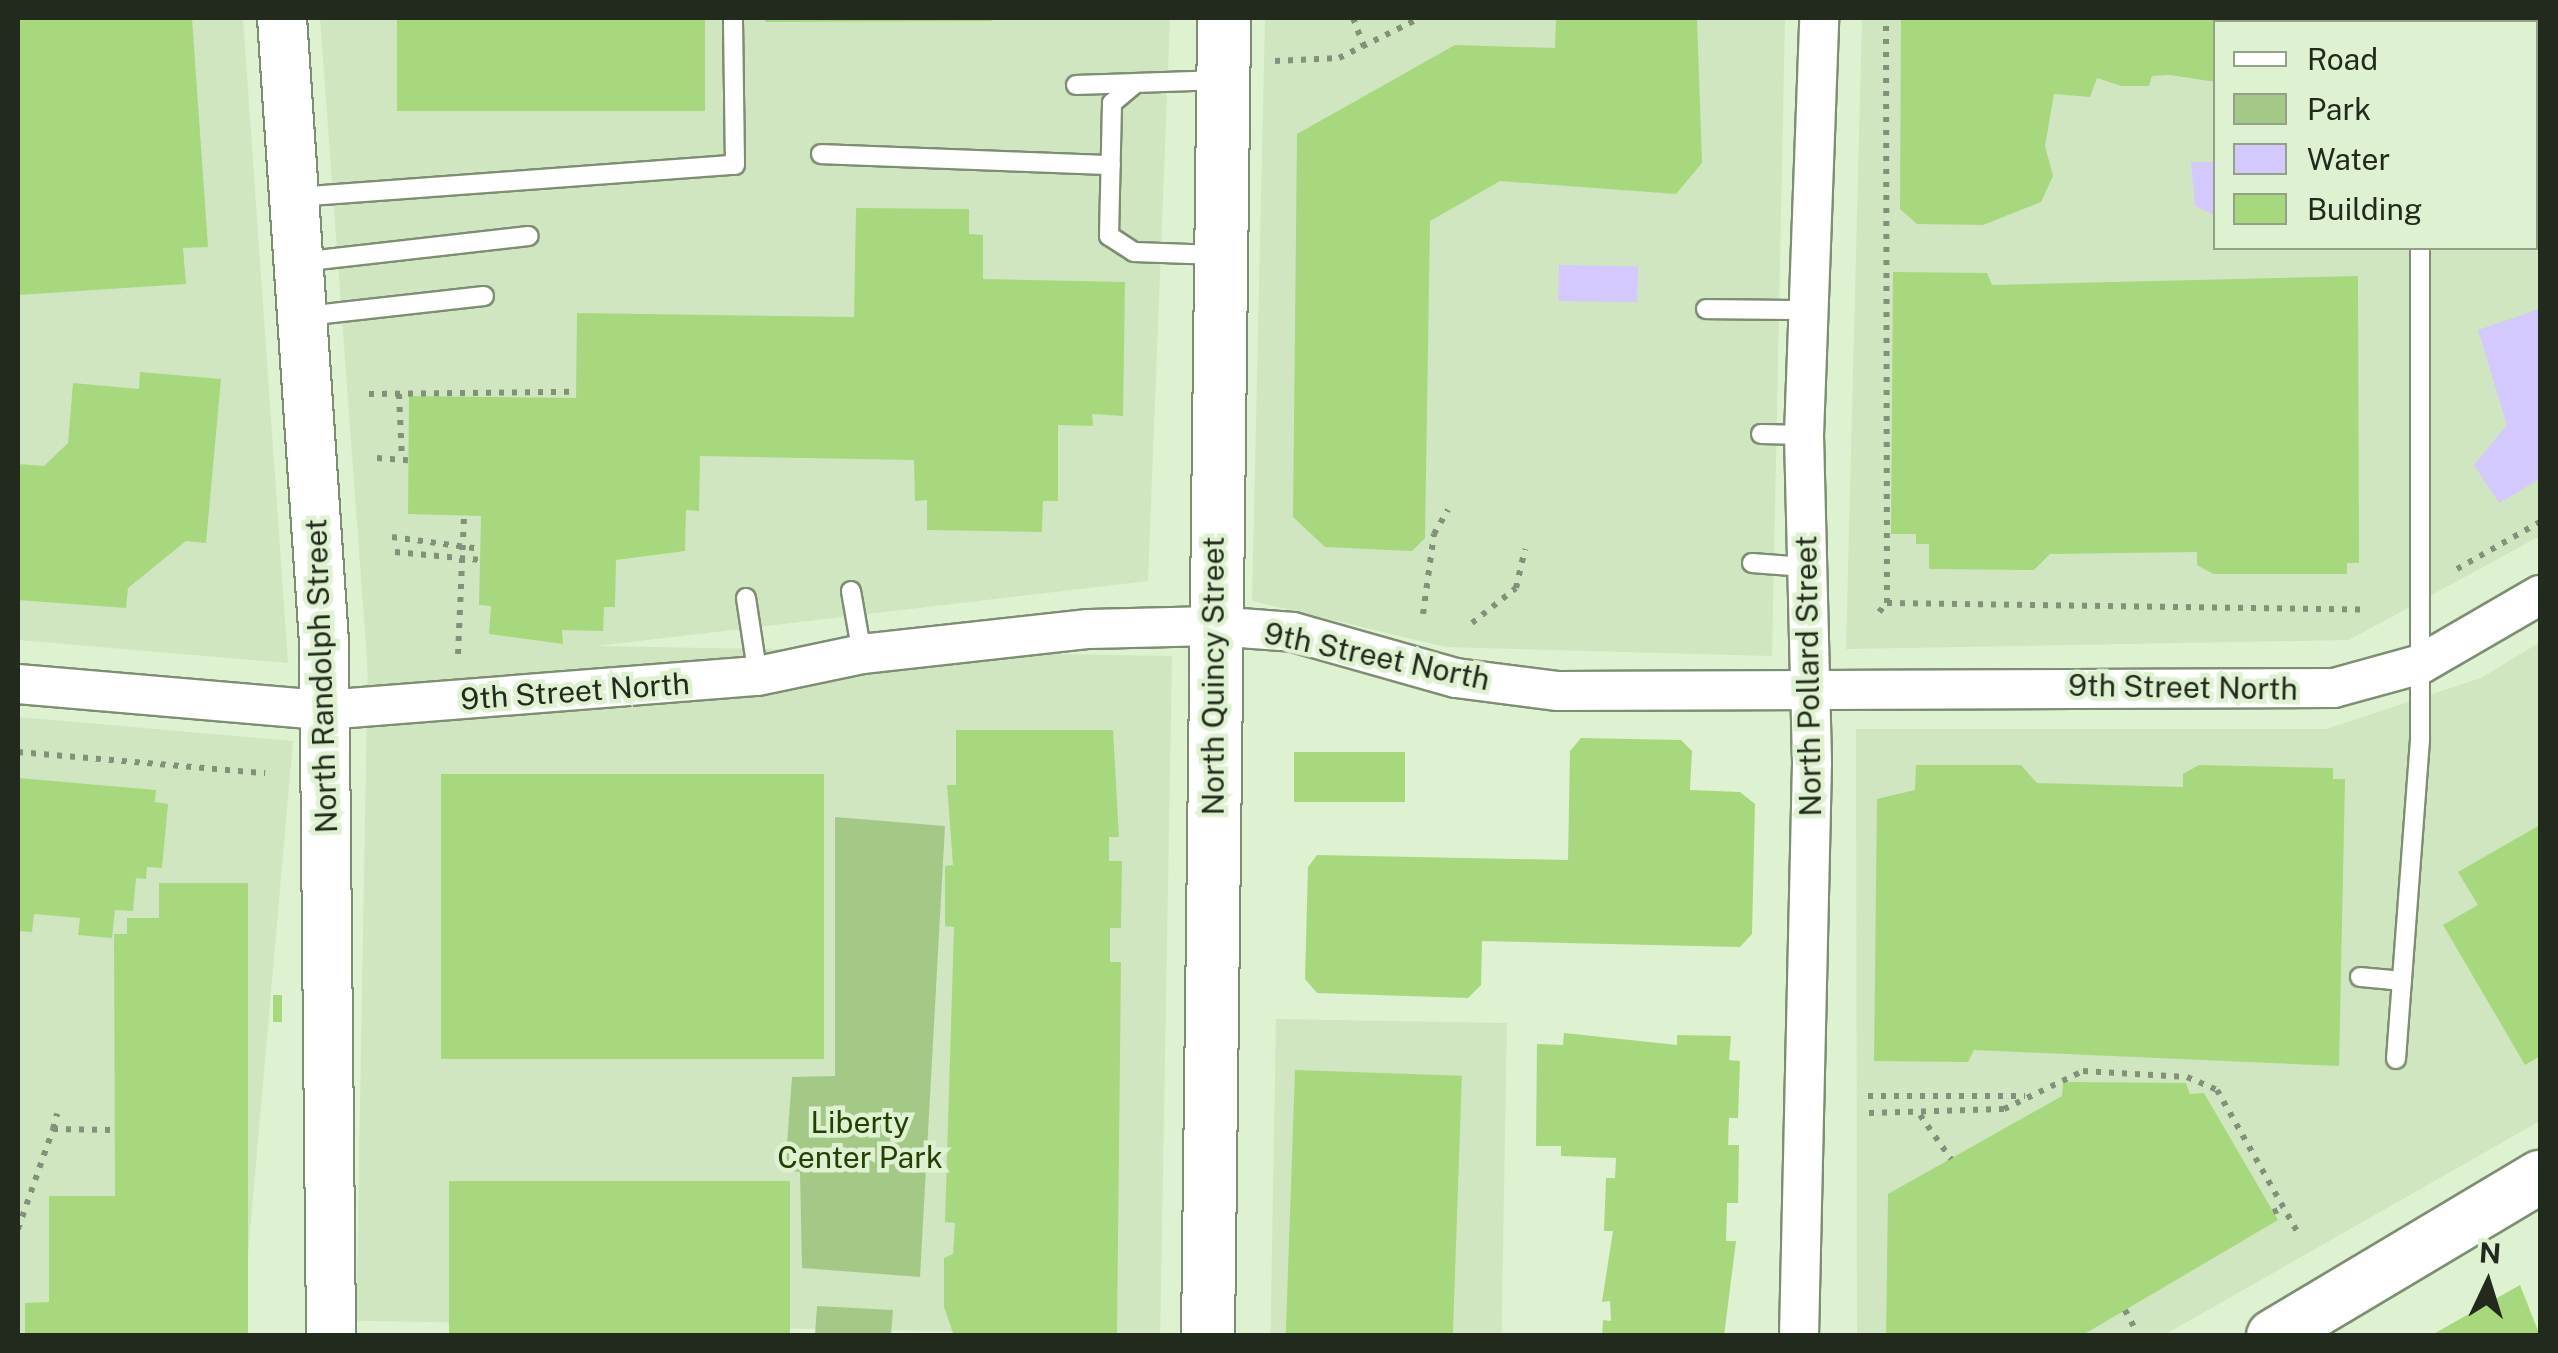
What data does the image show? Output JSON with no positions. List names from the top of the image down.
{
  "streets": {
    "main road": ["North Quincy Street"],
    "street": ["9th Street North", "North Randolph Street", "North Pollard Street"]
  },
  "crossings": [
    ["9th Street North", "North Randolph Street"],
    ["9th Street North", "North Quincy Street"],
    ["9th Street North", "North Pollard Street"]
  ],
  "parks": ["Liberty Center Park"],
  "legend": [
    "Road",
    "Park",
    "Water",
    "Building"
  ],
  "north": "top"
}
